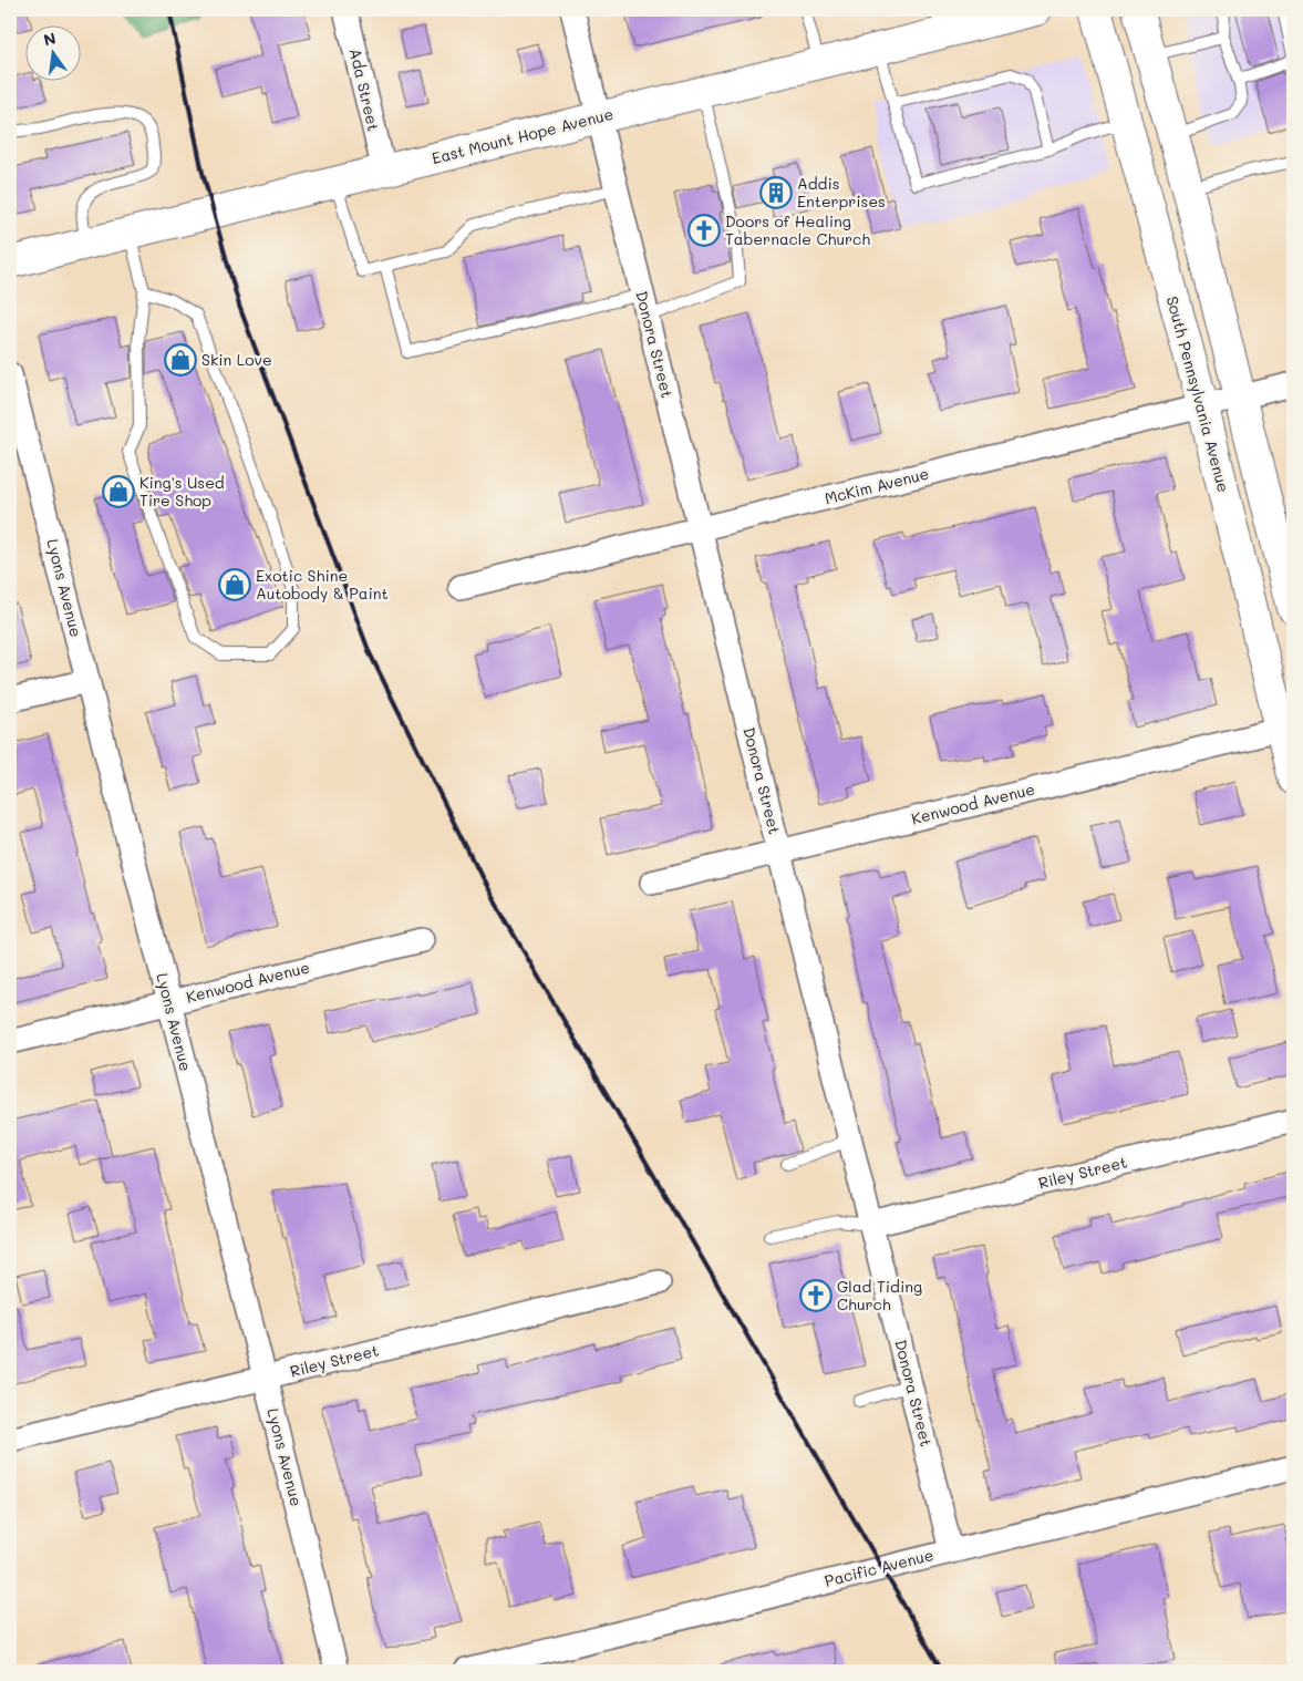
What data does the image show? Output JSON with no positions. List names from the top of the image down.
{
  "streets": {
    "main road": ["East Mount Hope Avenue", "South Pennsylvania Avenue"],
    "street": [
      "Ada Street",
      "Donora Street",
      "McKim Avenue",
      "Lyons Avenue",
      "Kenwood Avenue",
      "Riley Street",
      "Pacific Avenue"
    ]
  },
  "crossings": [
    ["Ada Street", "East Mount Hope Avenue"],
    ["East Mount Hope Avenue", "Donora Street"],
    ["Donora Street", "McKim Avenue"],
    ["Donora Street", "Kenwood Avenue"],
    ["Donora Street", "Riley Street"],
    ["Donora Street", "Pacific Avenue"],
    ["South Pennsylvania Avenue", "McKim Avenue"],
    ["South Pennsylvania Avenue", "Kenwood Avenue"],
    ["Lyons Avenue", "Kenwood Avenue"],
    ["Lyons Avenue", "Riley Street"]
  ],
  "places": {
    "building": ["Addis Enterprises"],
    "church": ["Doors of Healing Tabernacle Church", "Glad Tiding Church"],
    "shop": ["Skin Love", "King's Used Tire Shop", "Exotic Shine Autobody & Paint"]
  },
  "north": "top"
}
